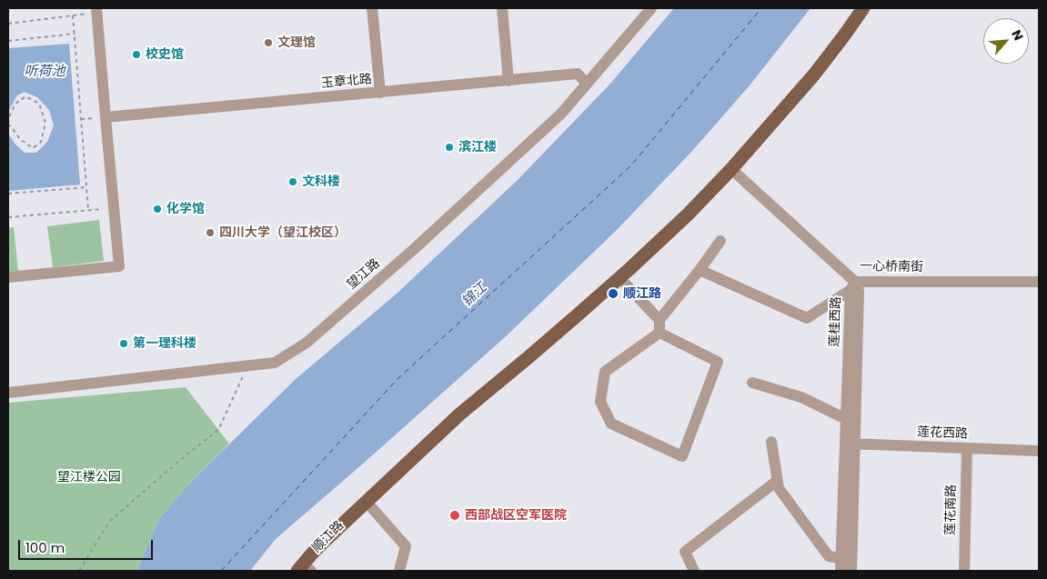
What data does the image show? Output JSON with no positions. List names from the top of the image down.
{
  "streets": {
    "main road": ["顺江路"],
    "street": [
      "玉章北路",
      "一心桥南街",
      "望江路",
      "莲桂西路",
      "莲花西路",
      "莲花南路"
    ]
  },
  "crossings": [
    ["玉章北路", "望江路"],
    ["一心桥南街", "莲桂西路"],
    ["一心桥南街", "顺江路"],
    ["莲桂西路", "莲花西路"],
    ["莲花西路", "莲花南路"]
  ],
  "water": ["听荷池", "锦江"],
  "parks": ["望江楼公园"],
  "places": [
    "文理馆",
    "校史馆",
    "滨江楼",
    "文科楼",
    "化学馆",
    "四川大学（望江校区）",
    "顺江路",
    "第一理科楼",
    "西部战区空军医院"
  ],
  "scale_bar": "100 m",
  "north": "top right"
}
